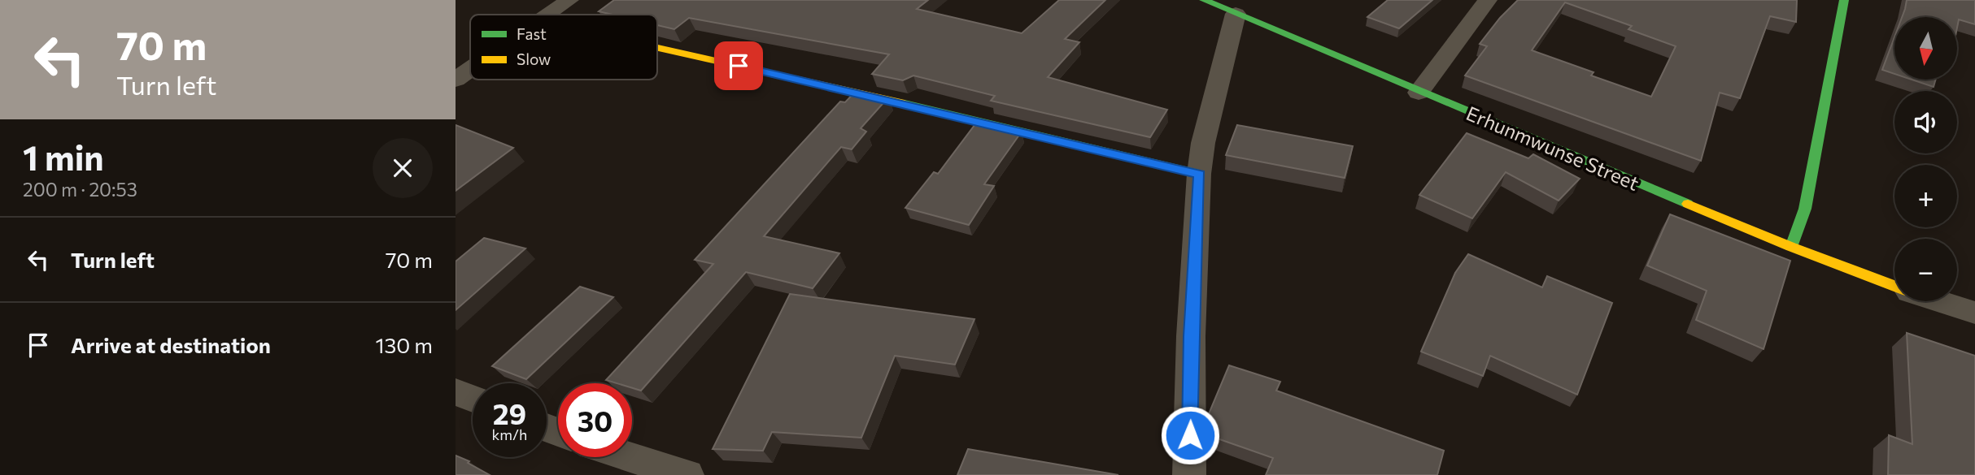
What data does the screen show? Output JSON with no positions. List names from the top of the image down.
{
  "streets": {
    "street": ["Erhunmwunse Street"]
  },
  "legend": ["Fast", "Slow"],
  "north": "bottom",
  "page": {
    "turn": ["70 m", "Turn left"],
    "map_buttons": ["+", "−"],
    "heading": ["1 min", "200 m · 20:53"],
    "list": [
      {
        "name": "Turn left",
        "value": "70 m"
      },
      {
        "name": "Arrive at destination",
        "value": "130 m"
      }
    ],
    "speed": "29 km/h",
    "limit": "30"
  }
}
